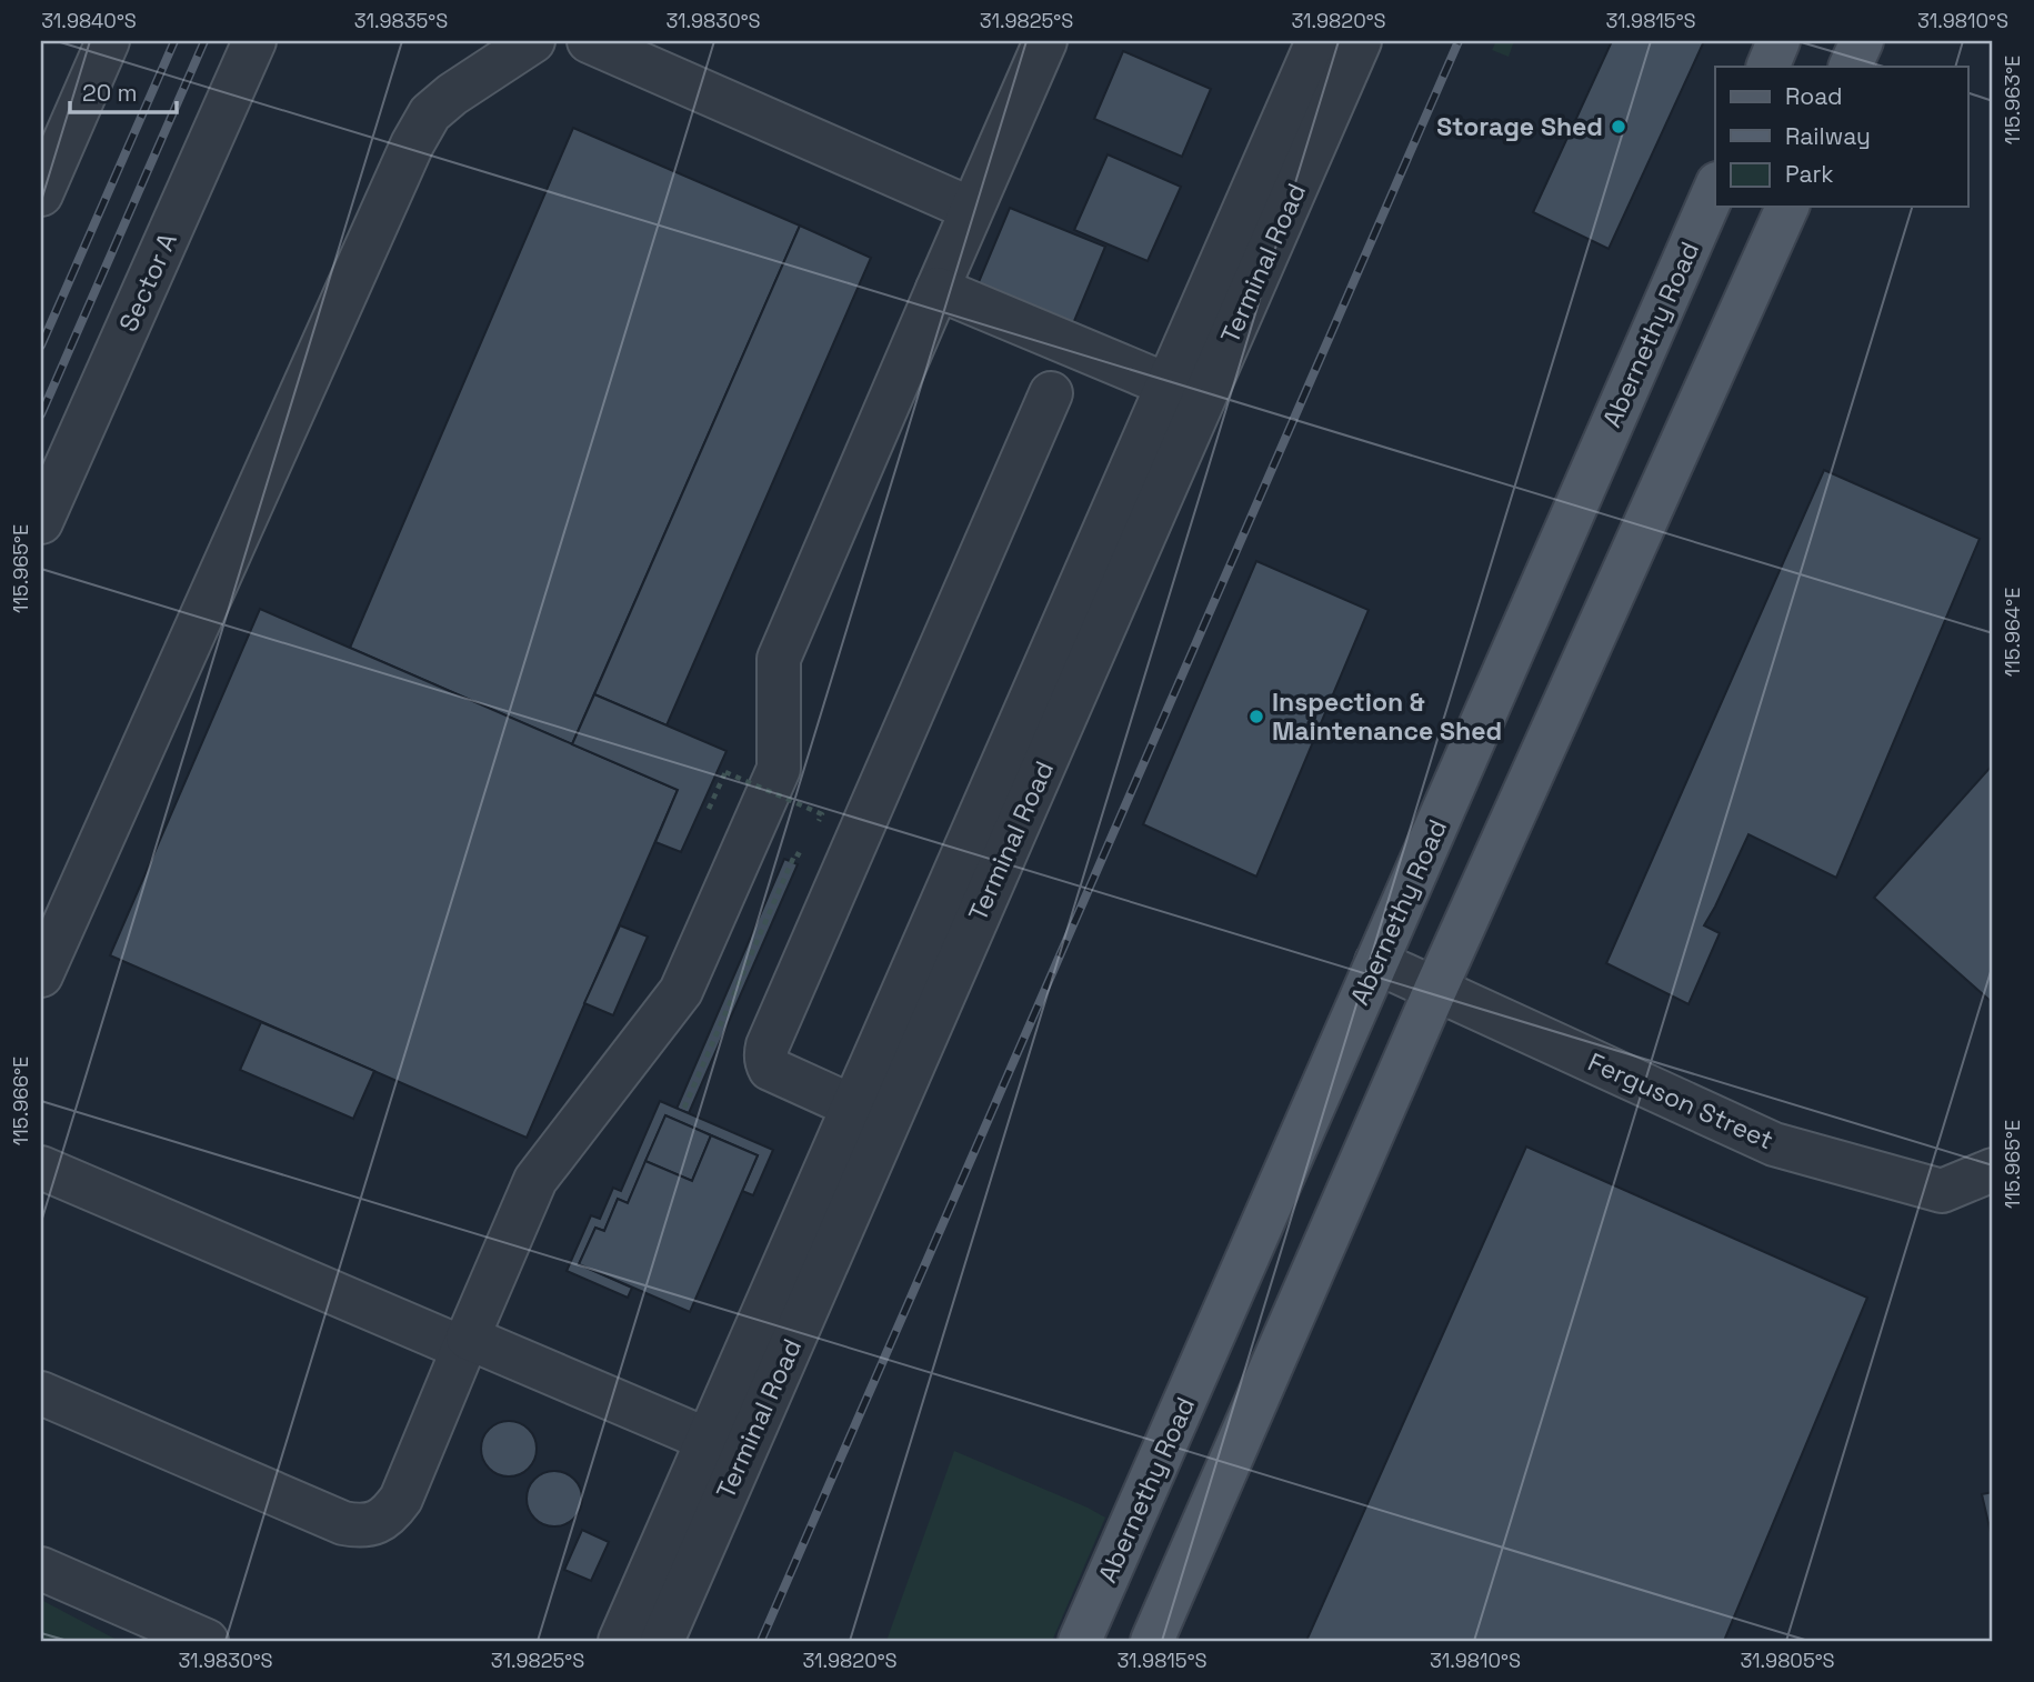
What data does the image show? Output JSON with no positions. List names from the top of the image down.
{
  "streets": {
    "main road": ["Abernethy Road"],
    "street": ["Terminal Road", "Sector A", "Ferguson Street"]
  },
  "crossings": [
    ["Abernethy Road", "Ferguson Street"]
  ],
  "places": ["Storage Shed", "Inspection & Maintenance Shed"],
  "legend": ["Road", "Railway", "Park"],
  "scale_bar": "20 m",
  "coordinates": [
    "31.9840°S",
    "31.9835°S",
    "31.9830°S",
    "31.9825°S",
    "31.9820°S",
    "31.9815°S",
    "31.9810°S",
    "115.963°E",
    "115.965°E",
    "115.964°E",
    "115.966°E",
    "31.9805°S"
  ]
}
